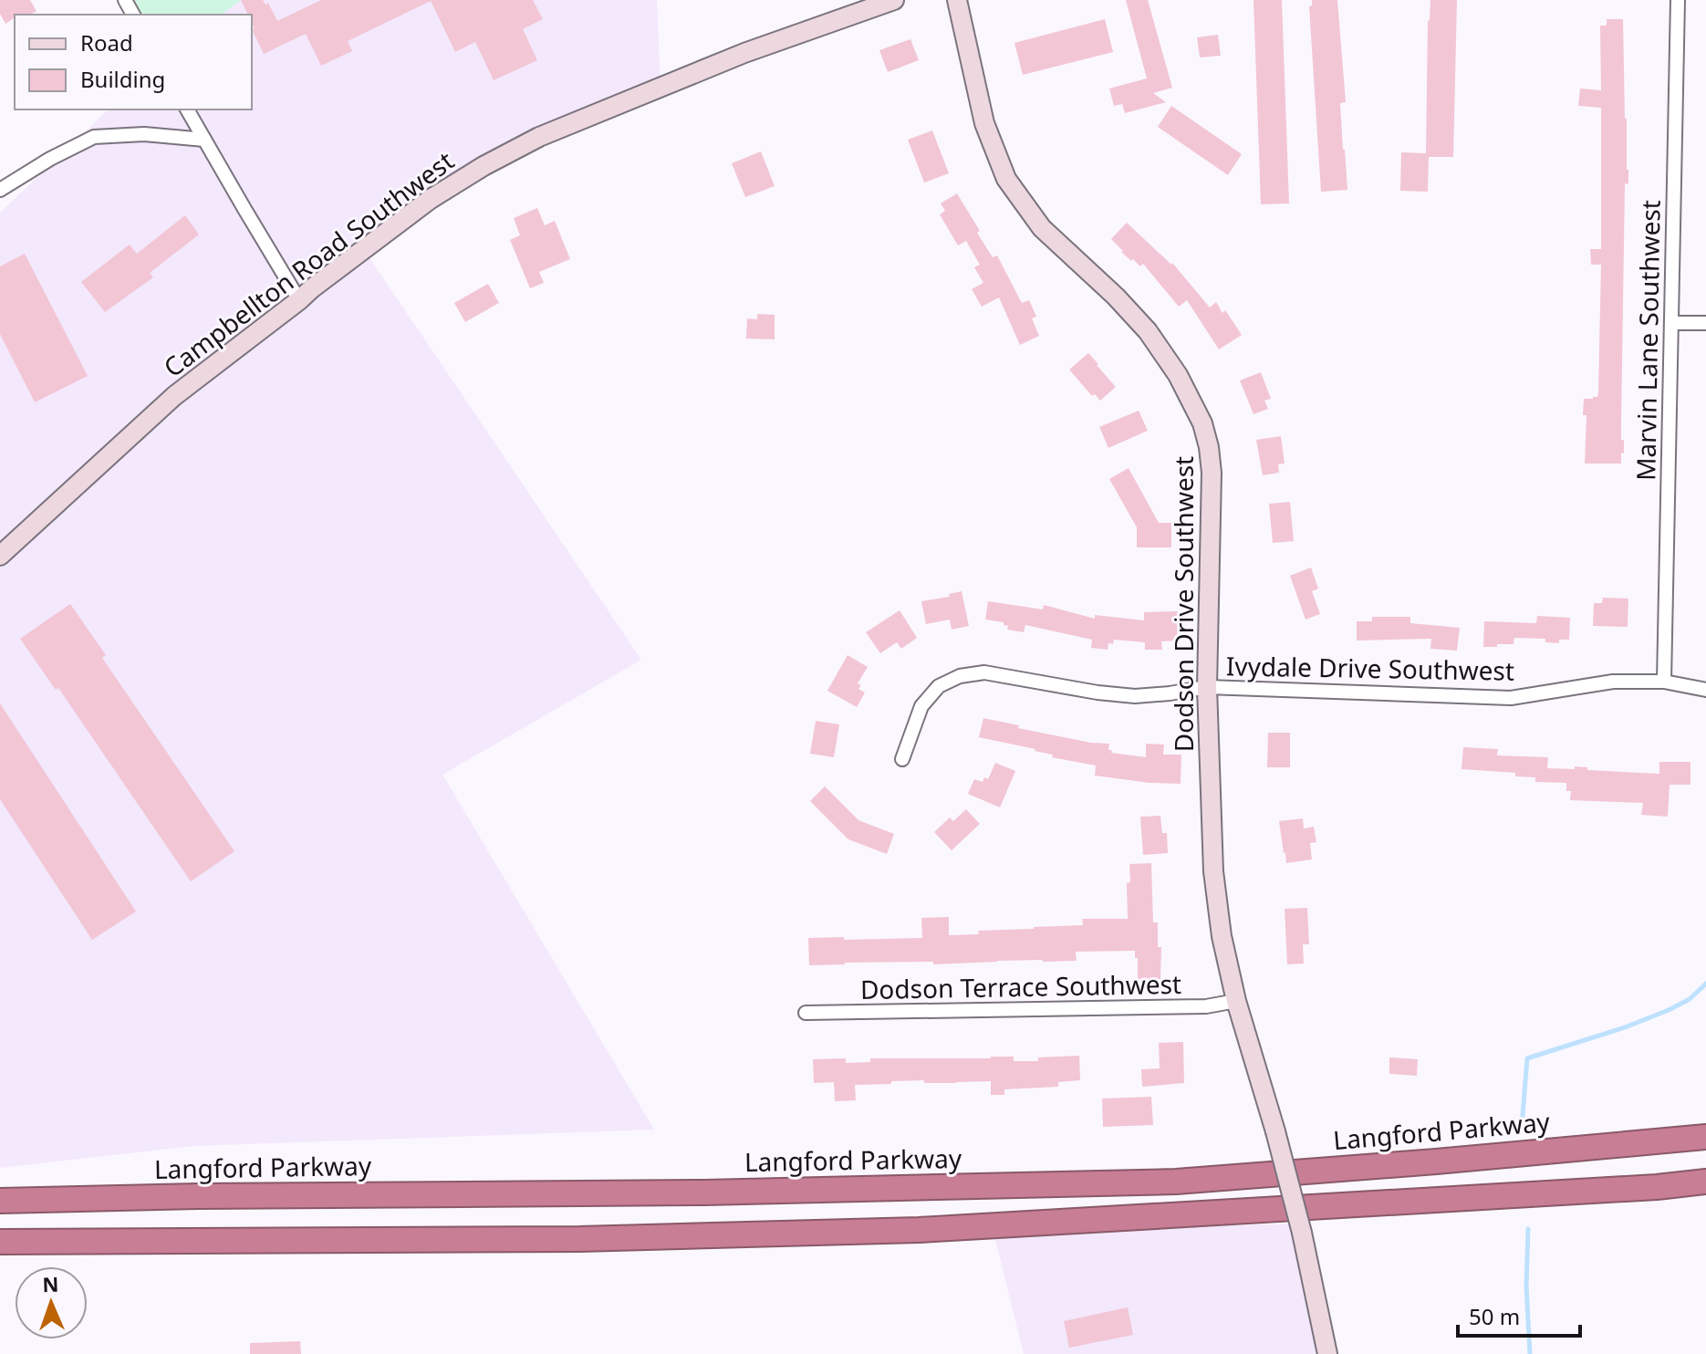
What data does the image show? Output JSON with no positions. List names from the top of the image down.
{
  "streets": {
    "highway": ["Langford Parkway"],
    "street": [
      "Campbellton Road Southwest",
      "Marvin Lane Southwest",
      "Dodson Drive Southwest",
      "Ivydale Drive Southwest",
      "Dodson Terrace Southwest"
    ]
  },
  "crossings": [
    ["Marvin Lane Southwest", "Ivydale Drive Southwest"],
    ["Dodson Drive Southwest", "Ivydale Drive Southwest"],
    ["Dodson Drive Southwest", "Dodson Terrace Southwest"]
  ],
  "legend": ["Road", "Building"],
  "scale_bar": "50 m",
  "north": "top"
}
